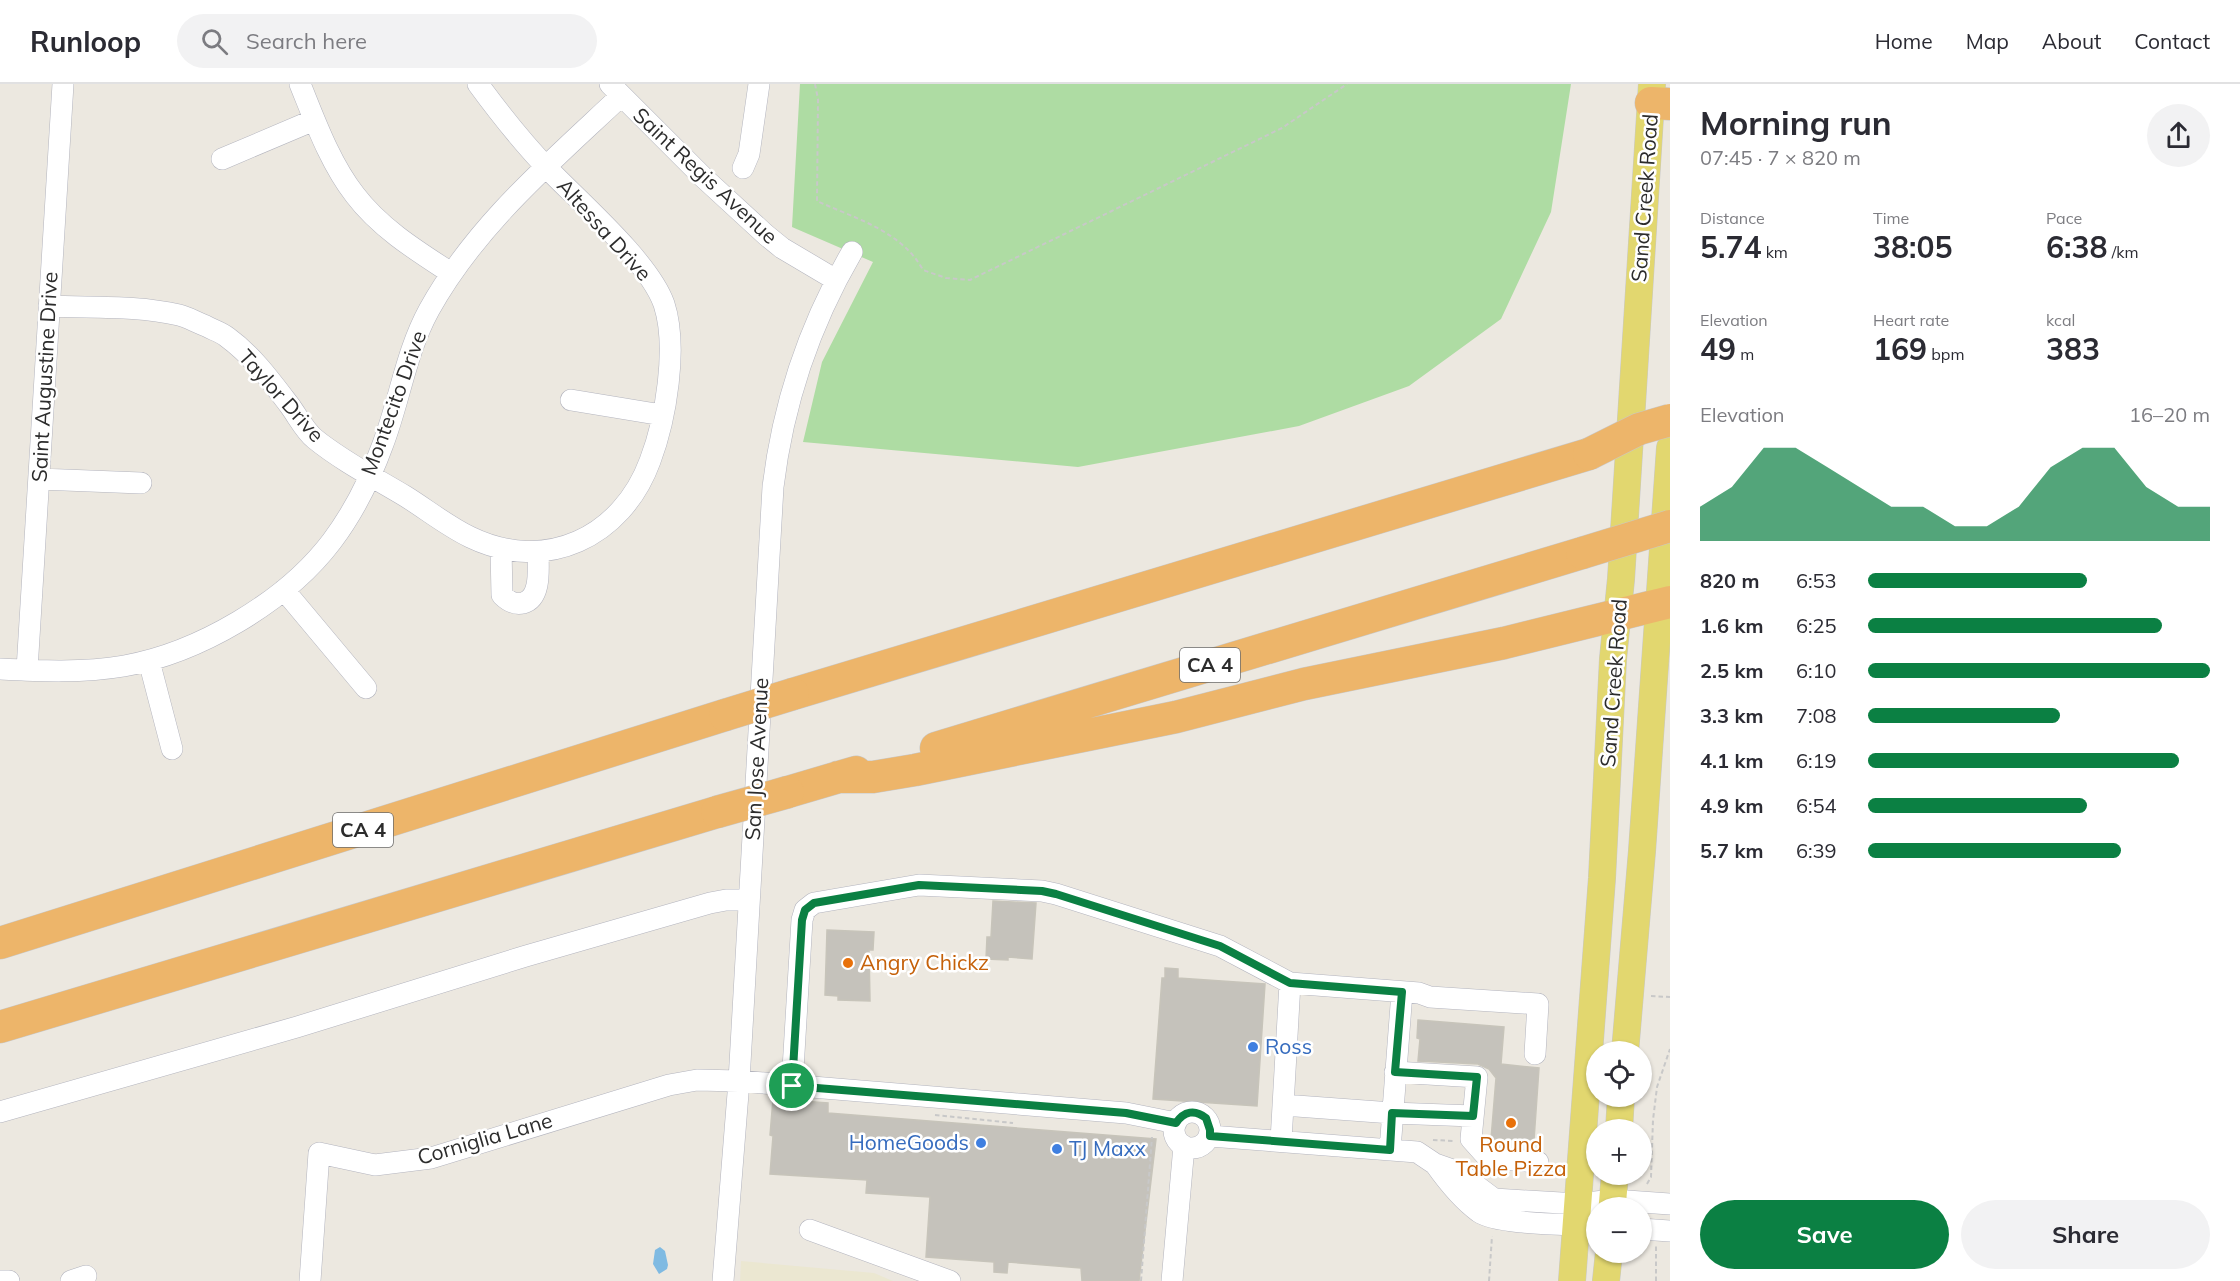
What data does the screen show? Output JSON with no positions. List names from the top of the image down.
{
  "streets": {
    "highway": ["CA 4"],
    "main road": ["Sand Creek Road"],
    "street": [
      "Saint Regis Avenue",
      "Altessa Drive",
      "Saint Augustine Drive",
      "Taylor Drive",
      "Montecito Drive",
      "San Jose Avenue",
      "Corniglia Lane"
    ]
  },
  "crossings": [
    ["Saint Regis Avenue", "Montecito Drive"],
    ["Saint Regis Avenue", "San Jose Avenue"],
    ["Altessa Drive", "Taylor Drive"],
    ["Altessa Drive", "Montecito Drive"],
    ["Saint Augustine Drive", "Taylor Drive"],
    ["Saint Augustine Drive", "Montecito Drive"],
    ["Taylor Drive", "Montecito Drive"],
    ["San Jose Avenue", "Corniglia Lane"]
  ],
  "places": [
    "Angry Chickz",
    "Ross",
    "Round Table Pizza",
    "HomeGoods",
    "TJ Maxx"
  ],
  "page": {
    "header": "Runloop",
    "search": "Search here",
    "nav": [
      "Home",
      "Map",
      "About",
      "Contact"
    ],
    "heading": ["Morning run", "07:45 · 7 × 820 m"],
    "stats": [
      ["Distance", "5.74 km"],
      ["Time", "38:05"],
      ["Pace", "6:38 /km"],
      ["Elevation", "49 m"],
      ["Heart rate", "169 bpm"],
      ["kcal", "383"]
    ],
    "chart": ["Elevation", "16–20 m"],
    "list": [
      {
        "name": "820 m",
        "note": "6:53"
      },
      {
        "name": "1.6 km",
        "note": "6:25"
      },
      {
        "name": "2.5 km",
        "note": "6:10"
      },
      {
        "name": "3.3 km",
        "note": "7:08"
      },
      {
        "name": "4.1 km",
        "note": "6:19"
      },
      {
        "name": "4.9 km",
        "note": "6:54"
      },
      {
        "name": "5.7 km",
        "note": "6:39"
      }
    ],
    "map_buttons": ["+", "−"],
    "buttons": ["Save", "Share"]
  }
}
